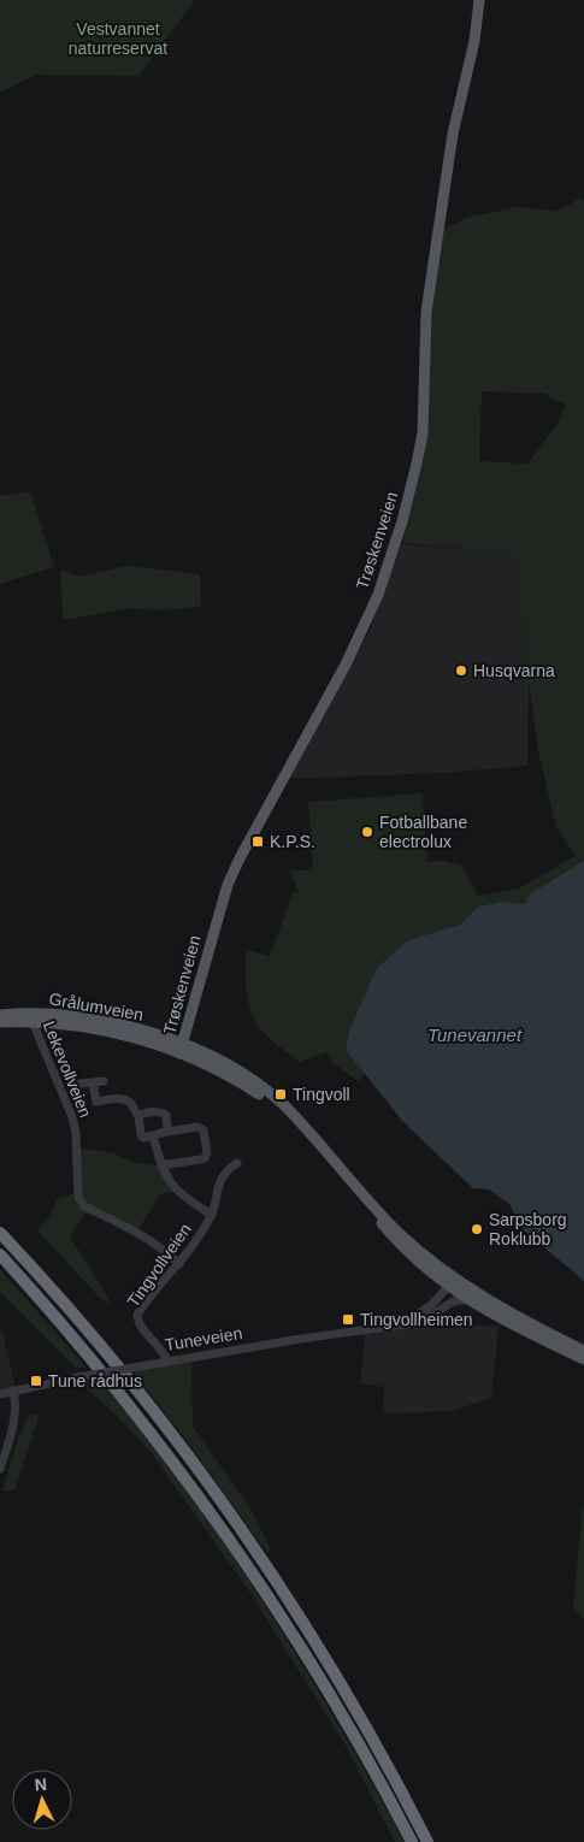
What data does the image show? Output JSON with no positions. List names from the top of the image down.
{
  "streets": {
    "main road": ["Trøskenveien", "Grålumveien"],
    "street": ["Lekevollveien", "Tingvollveien", "Tuneveien"]
  },
  "crossings": [
    ["Trøskenveien", "Grålumveien"],
    ["Grålumveien", "Lekevollveien"],
    ["Lekevollveien", "Tingvollveien"],
    ["Tingvollveien", "Tuneveien"]
  ],
  "water": ["Tunevannet"],
  "parks": ["Vestvannet naturreservat"],
  "places": {
    "other": ["Husqvarna", "Fotballbane electrolux", "Sarpsborg Roklubb"],
    "transit": [
      "K.P.S.",
      "Tingvoll",
      "Tingvollheimen",
      "Tune rådhus"
    ]
  },
  "north": "top"
}
